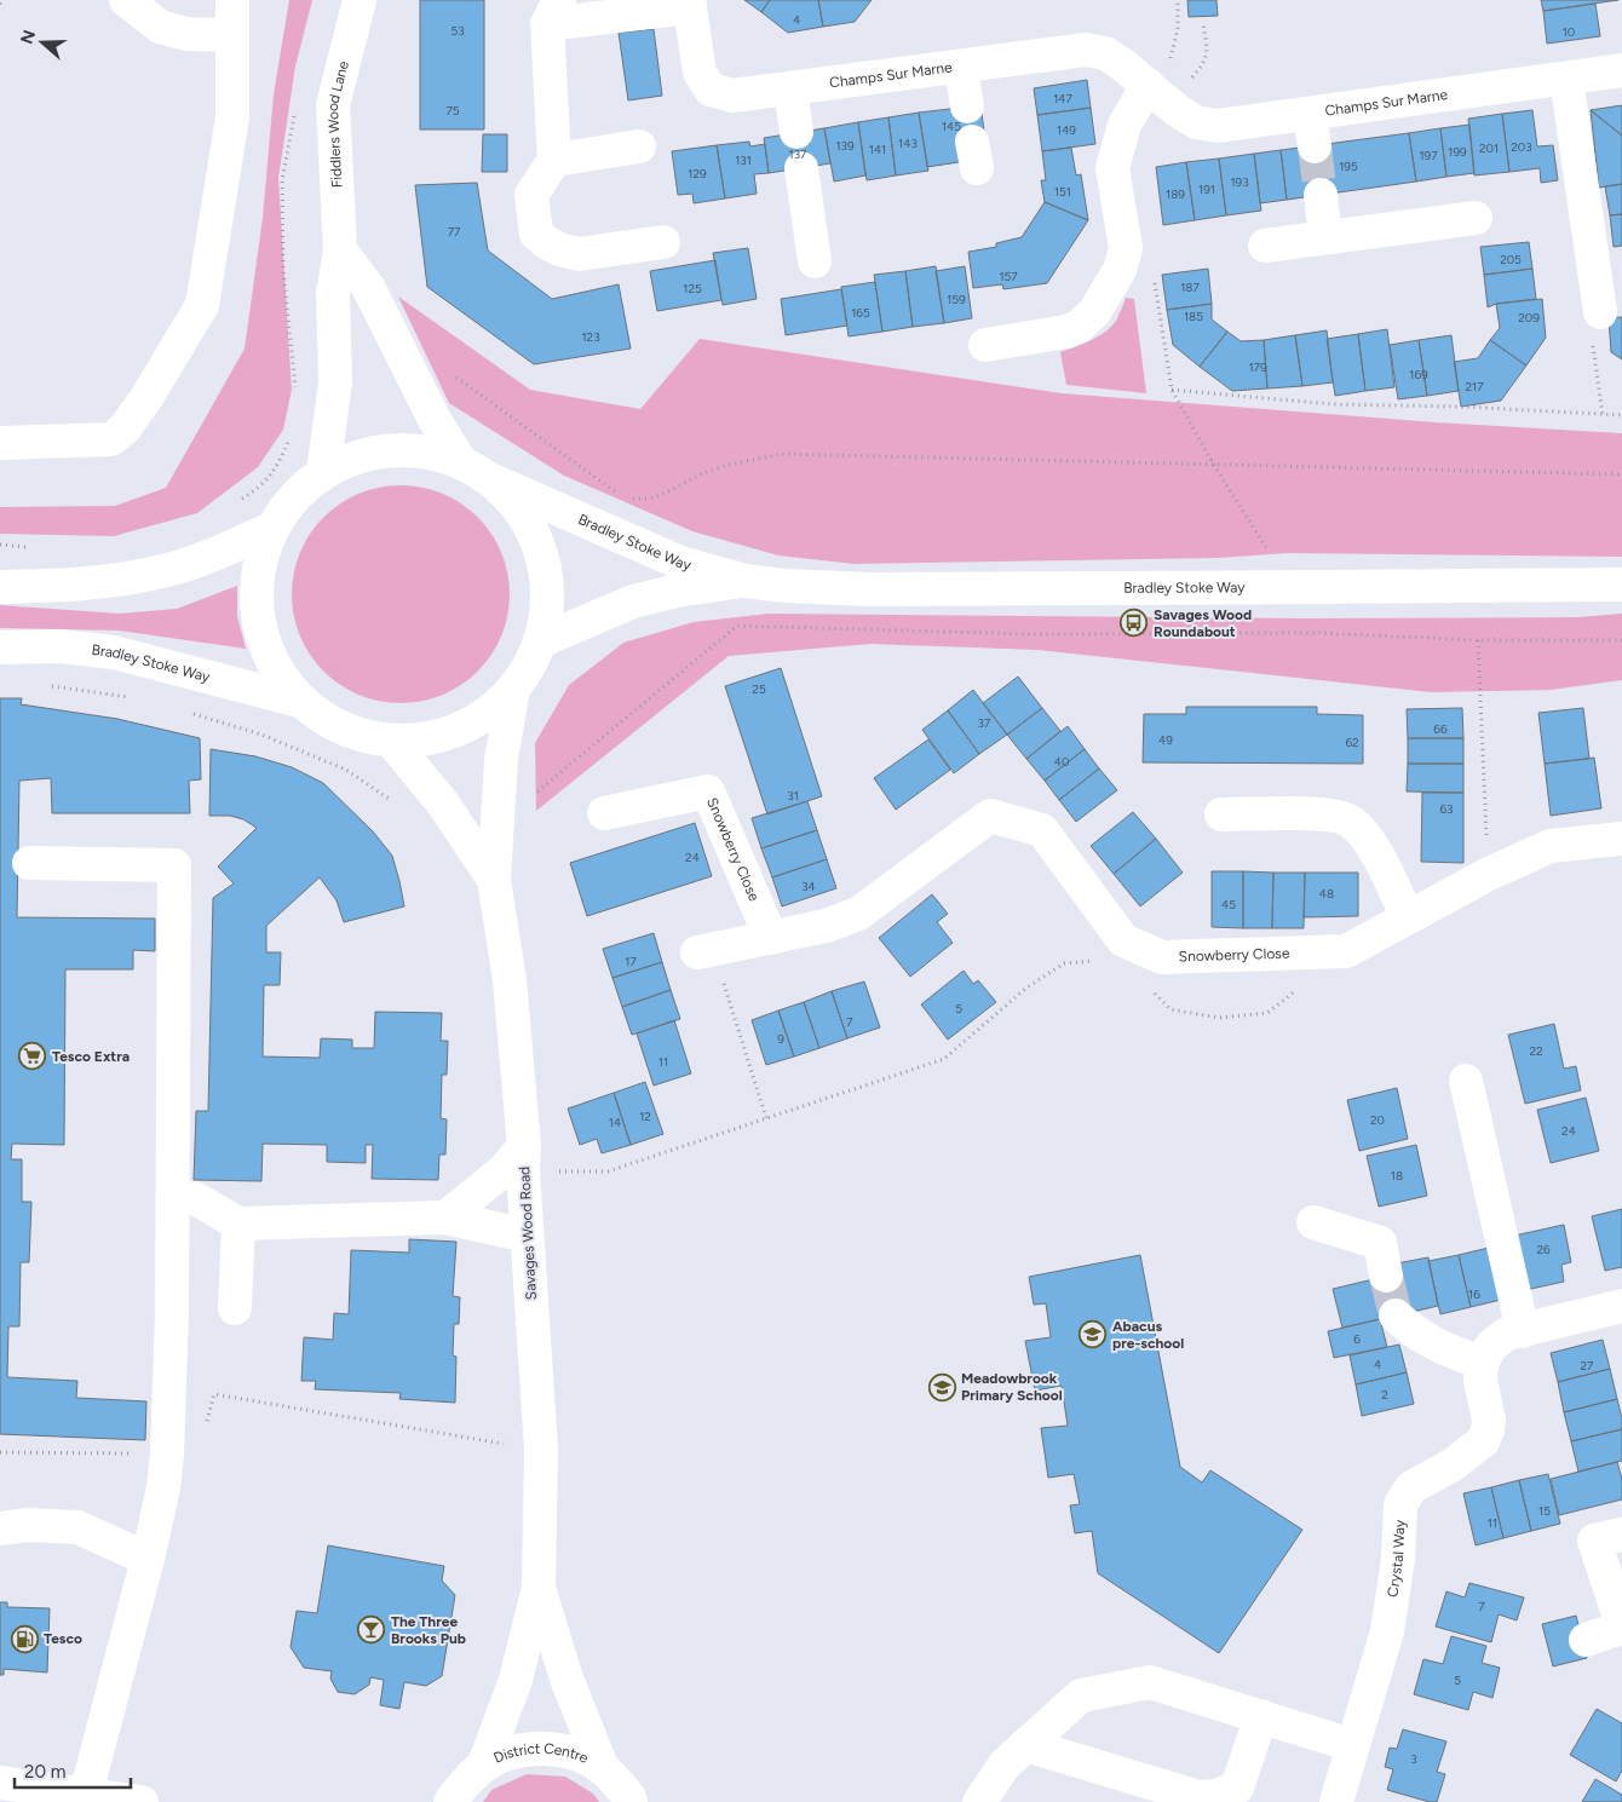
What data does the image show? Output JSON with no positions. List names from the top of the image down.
{
  "streets": {
    "street": [
      "Champs Sur Marne",
      "Fiddlers Wood Lane",
      "Bradley Stoke Way",
      "Snowberry Close",
      "Savages Wood Road",
      "Crystal Way",
      "District Centre"
    ]
  },
  "crossings": [
    ["Savages Wood Road", "District Centre"]
  ],
  "places": {
    "bus stop": ["Savages Wood Roundabout"],
    "supermarket": ["Tesco Extra"],
    "school or university": ["Abacus pre-school", "Meadowbrook Primary School"],
    "bar": ["The Three Brooks Pub"],
    "fuel station": ["Tesco"]
  },
  "house_numbers": [
    "4",
    "53",
    "10",
    "147",
    "75",
    "145",
    "149",
    "143",
    "139",
    "203",
    "201",
    "141",
    "199",
    "137",
    "197",
    "131",
    "195",
    "129",
    "193",
    "191",
    "151",
    "189",
    "77",
    "205",
    "157",
    "187",
    "125",
    "159",
    "165",
    "185",
    "209",
    "123",
    "179",
    "169",
    "217",
    "25",
    "37",
    "66",
    "49",
    "62",
    "40",
    "31",
    "63",
    "24",
    "34",
    "48",
    "45",
    "17",
    "5",
    "7",
    "9",
    "22",
    "11",
    "12",
    "20",
    "14",
    "24",
    "18",
    "26",
    "16",
    "6",
    "4",
    "27",
    "2",
    "15",
    "11",
    "7",
    "5",
    "3"
  ],
  "scale_bar": "20 m",
  "north": "left"
}
